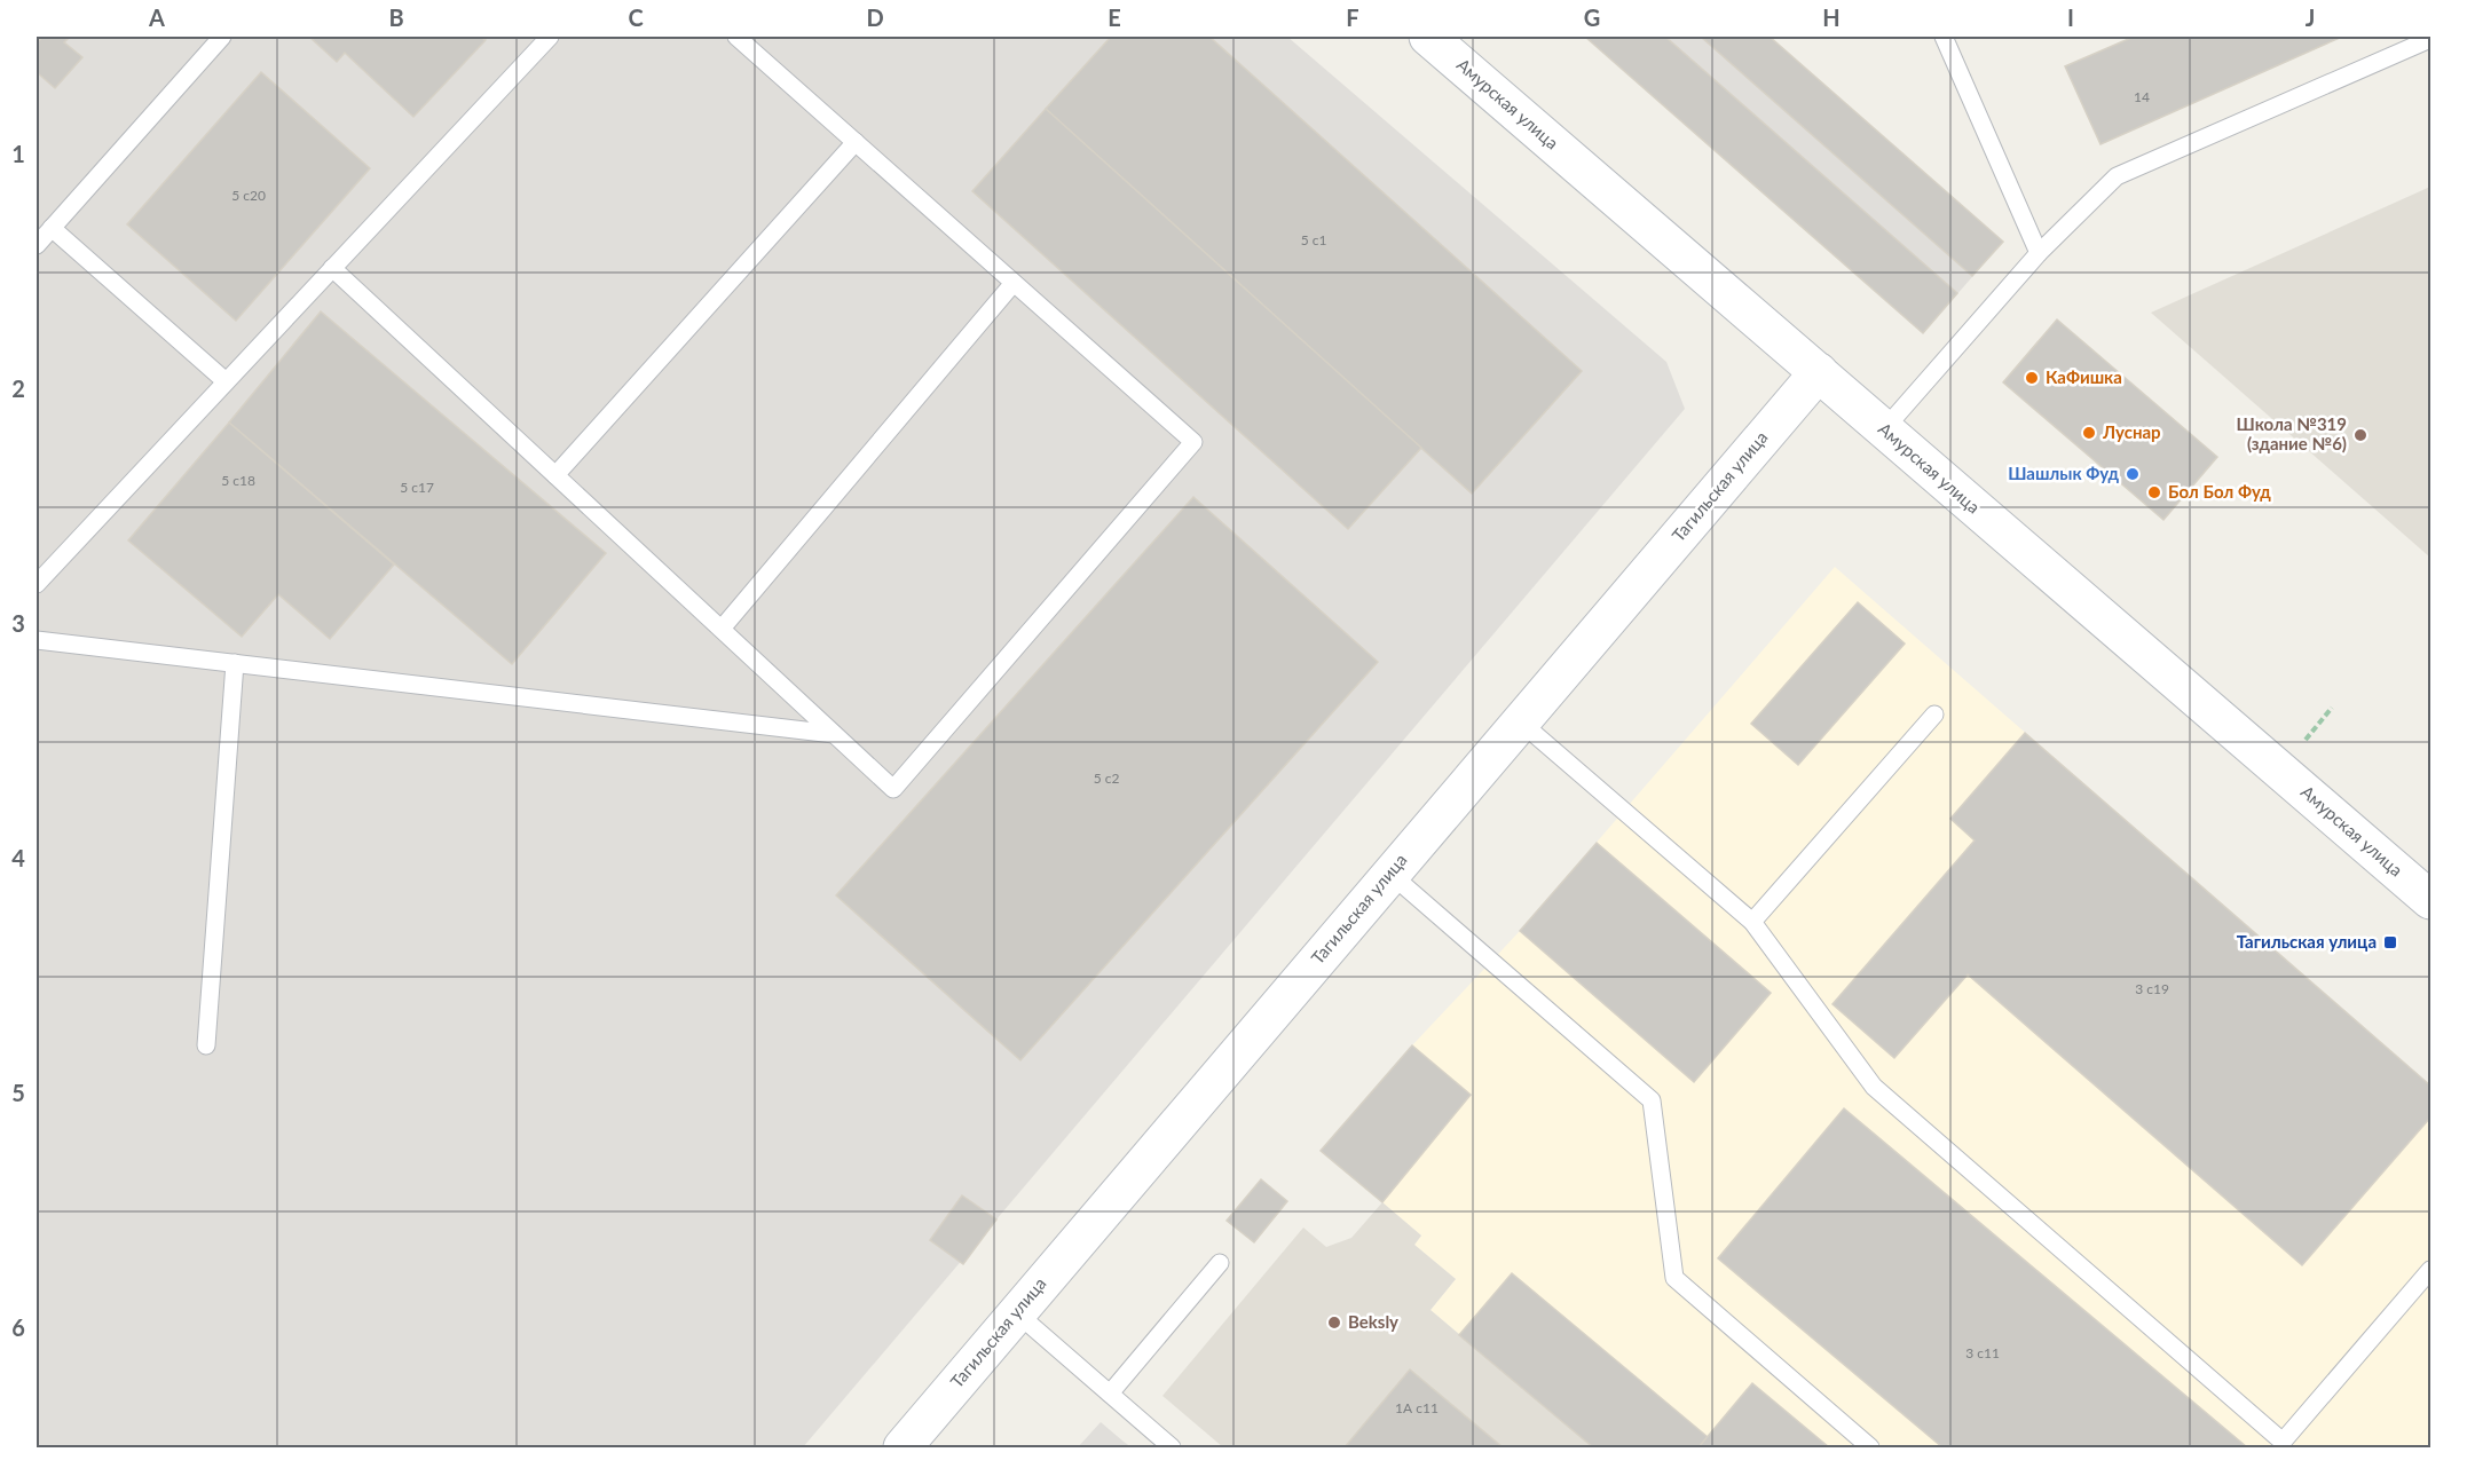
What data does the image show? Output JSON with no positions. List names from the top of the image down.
{
  "streets": {
    "street": ["Амурская улица", "Тагильская улица"]
  },
  "crossings": [
    ["Амурская улица", "Тагильская улица"]
  ],
  "places": {
    "other": [
      "КаФишка",
      "Луснар",
      "Школа №319 (здание №6)",
      "Шашлык Фуд",
      "Бол Бол Фуд",
      "Beksly"
    ],
    "transit": ["Тагильская улица"]
  },
  "house_numbers": [
    "14",
    "5 с20",
    "5 с1",
    "5 с18",
    "5 с17",
    "5 с2",
    "3 с19",
    "3 с11",
    "1А с11"
  ],
  "grid": {
    "columns": [
      "A",
      "B",
      "C",
      "D",
      "E",
      "F",
      "G",
      "H",
      "I",
      "J"
    ],
    "rows": [
      "1",
      "2",
      "3",
      "4",
      "5",
      "6"
    ]
  }
}
